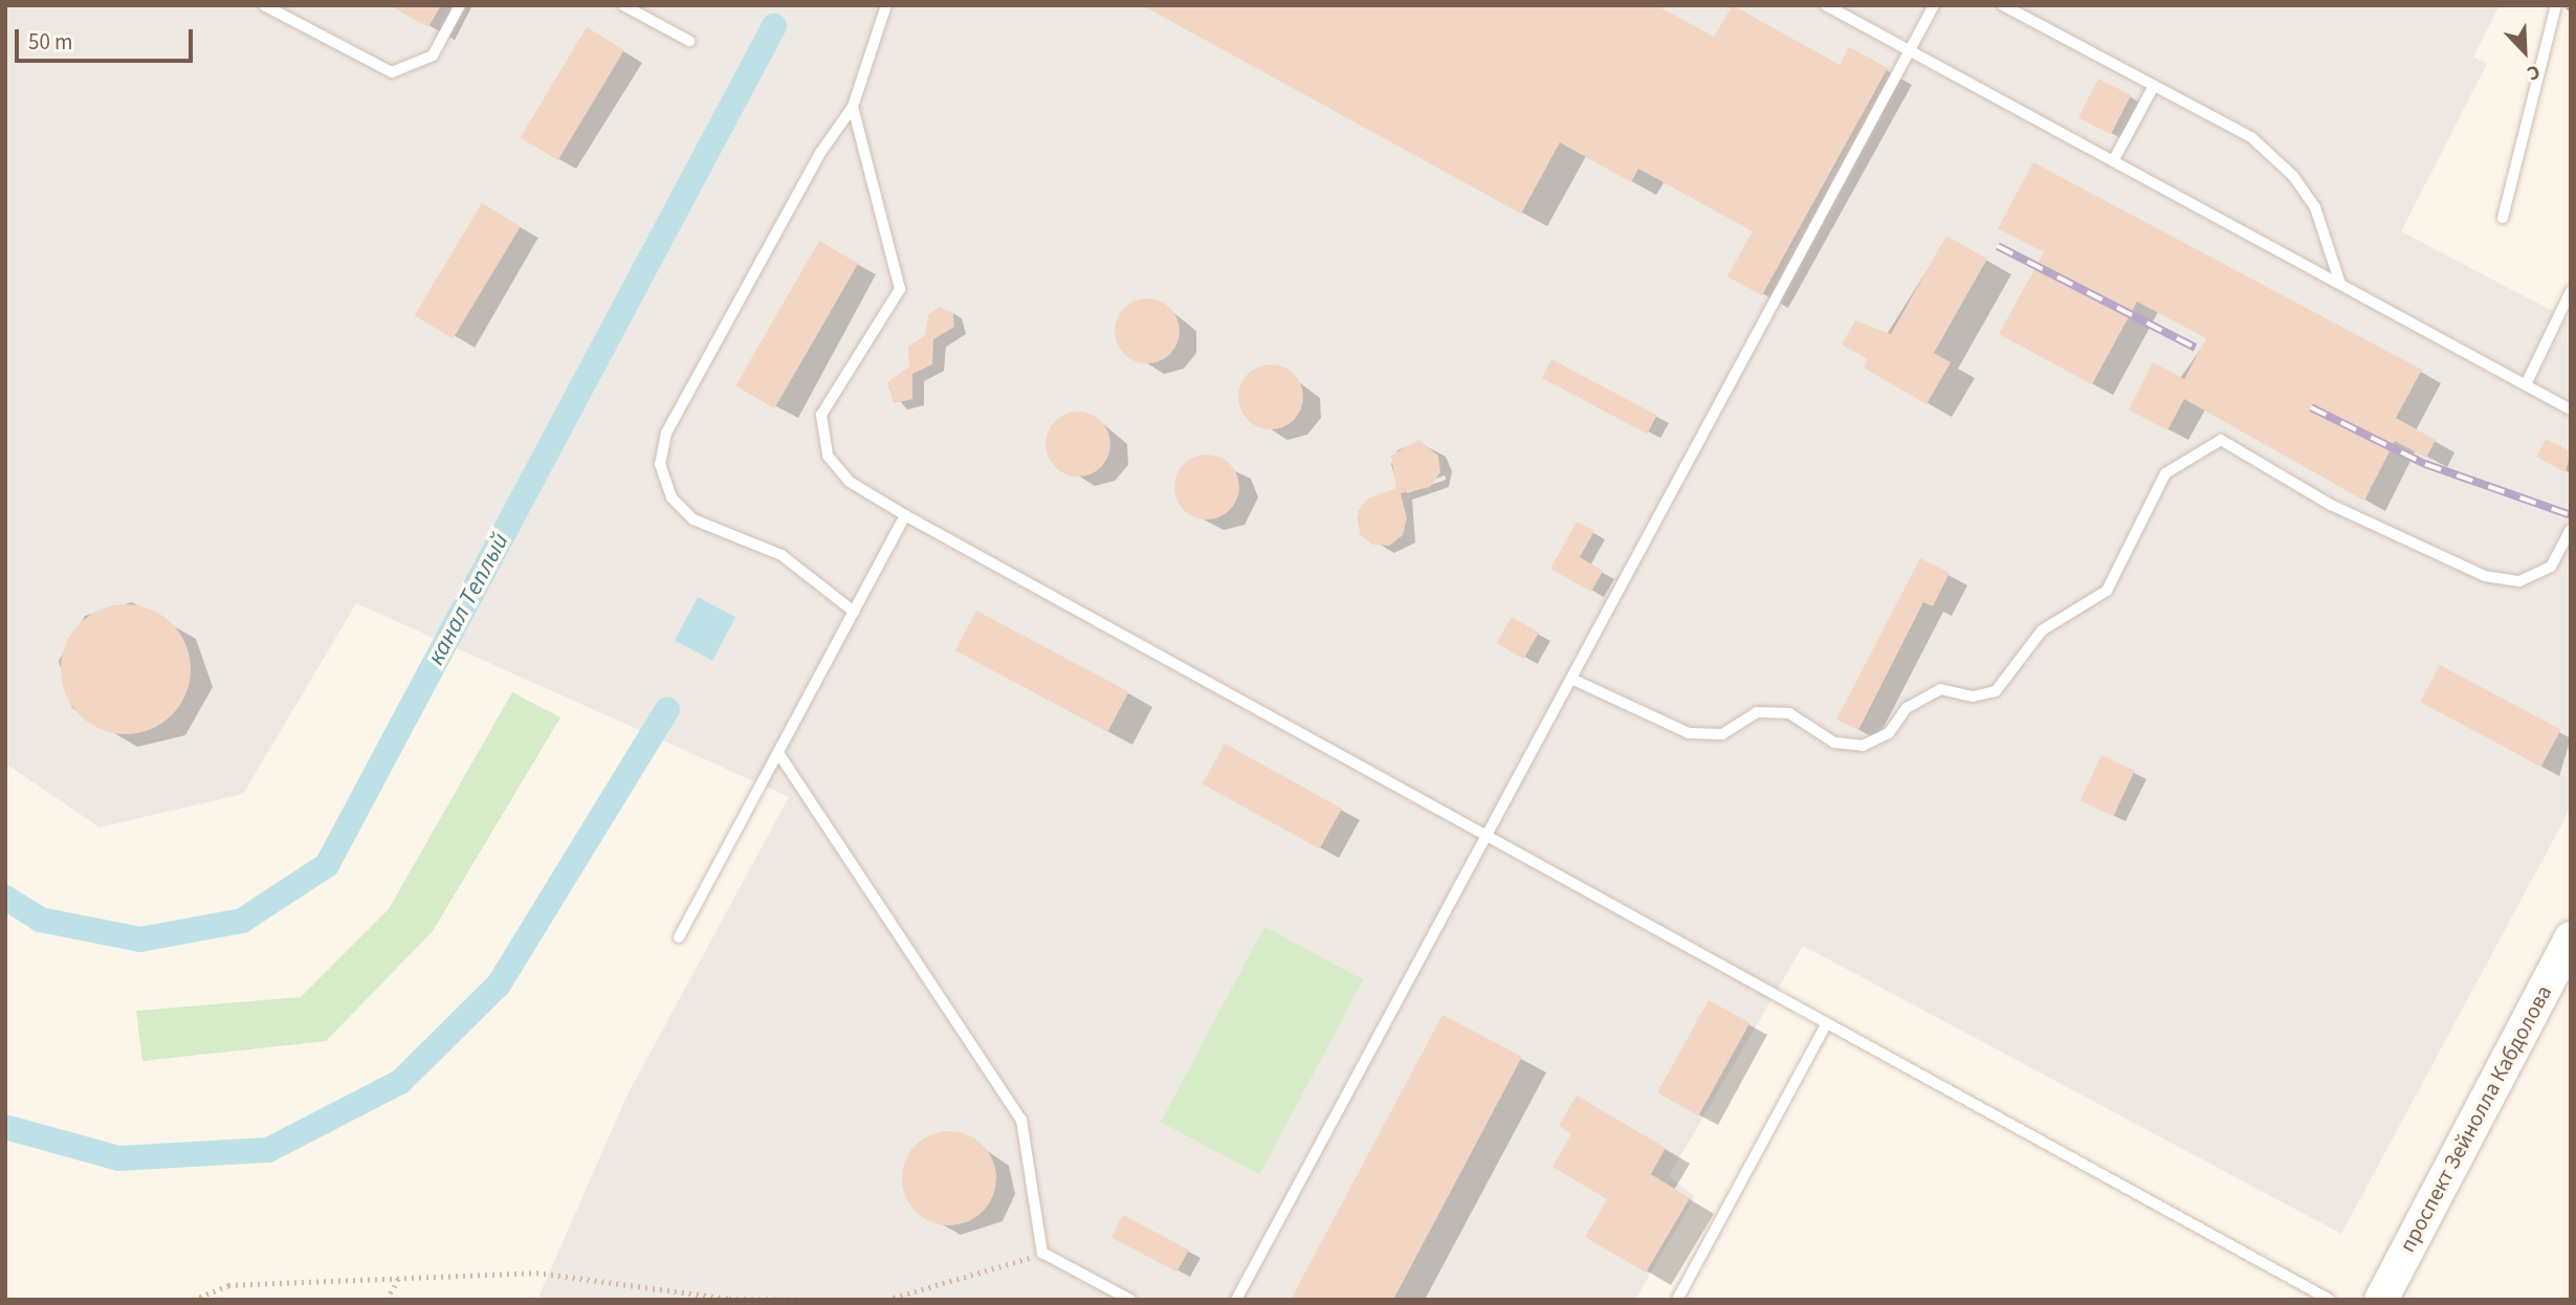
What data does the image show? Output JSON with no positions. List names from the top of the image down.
{
  "streets": {
    "main road": ["проспект Зейнолла Кабдолова"]
  },
  "water": ["канал Теплый"],
  "scale_bar": "50 m",
  "north": "bottom right"
}
